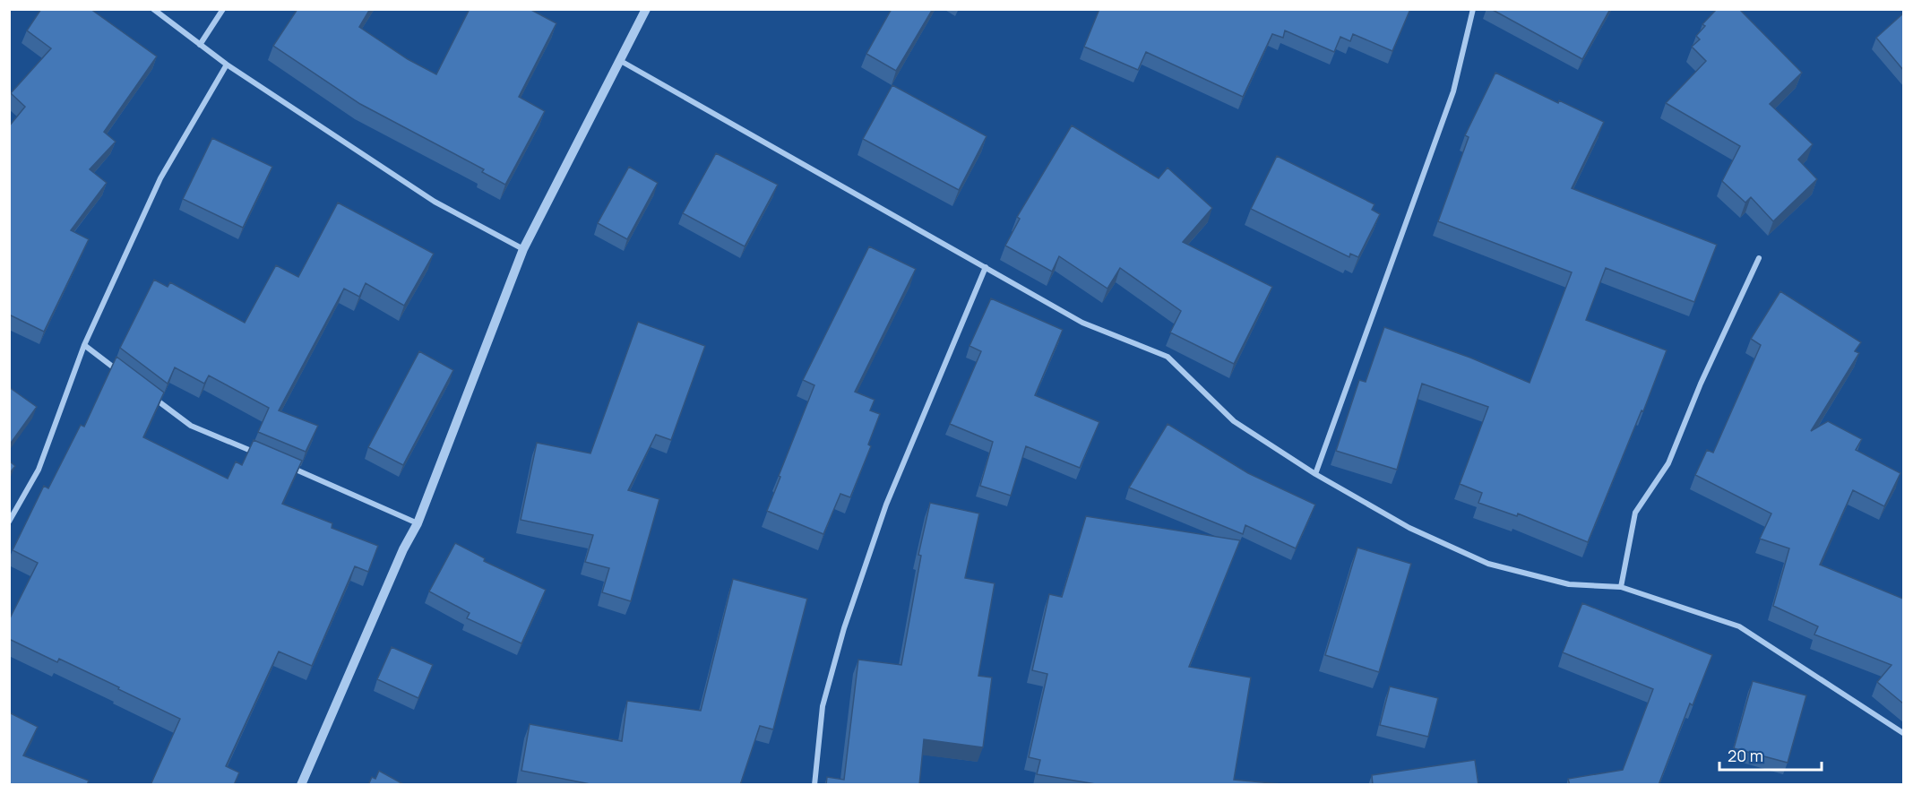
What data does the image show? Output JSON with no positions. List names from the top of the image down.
{
  "scale_bar": "20 m"
}
